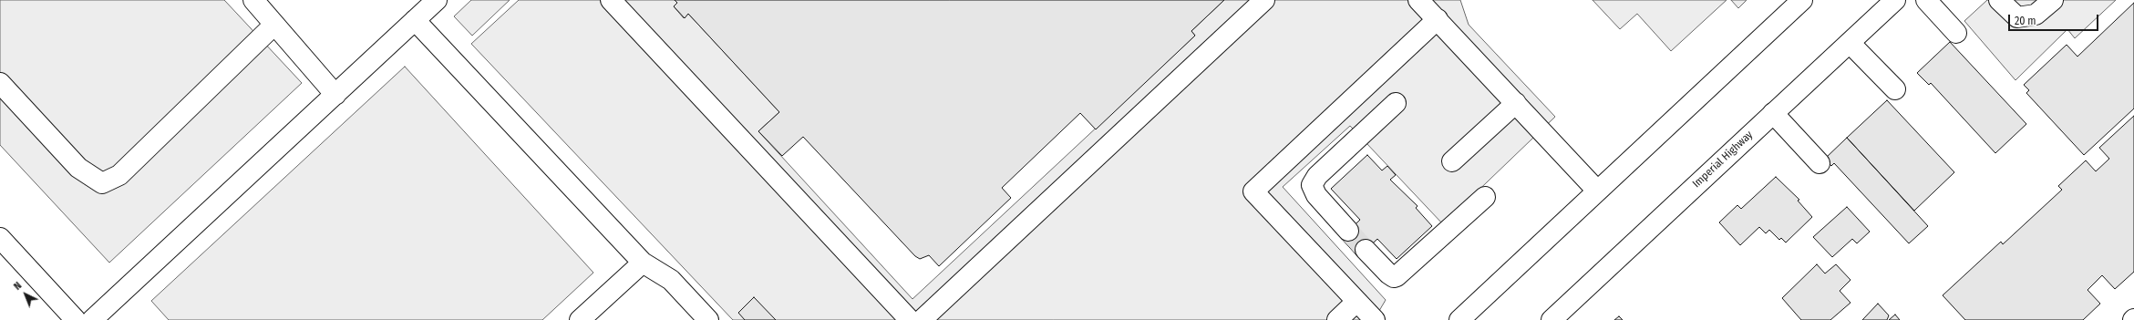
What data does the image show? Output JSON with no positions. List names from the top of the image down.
{
  "streets": {
    "main road": ["Imperial Highway"]
  },
  "scale_bar": "20 m",
  "north": "top left"
}
